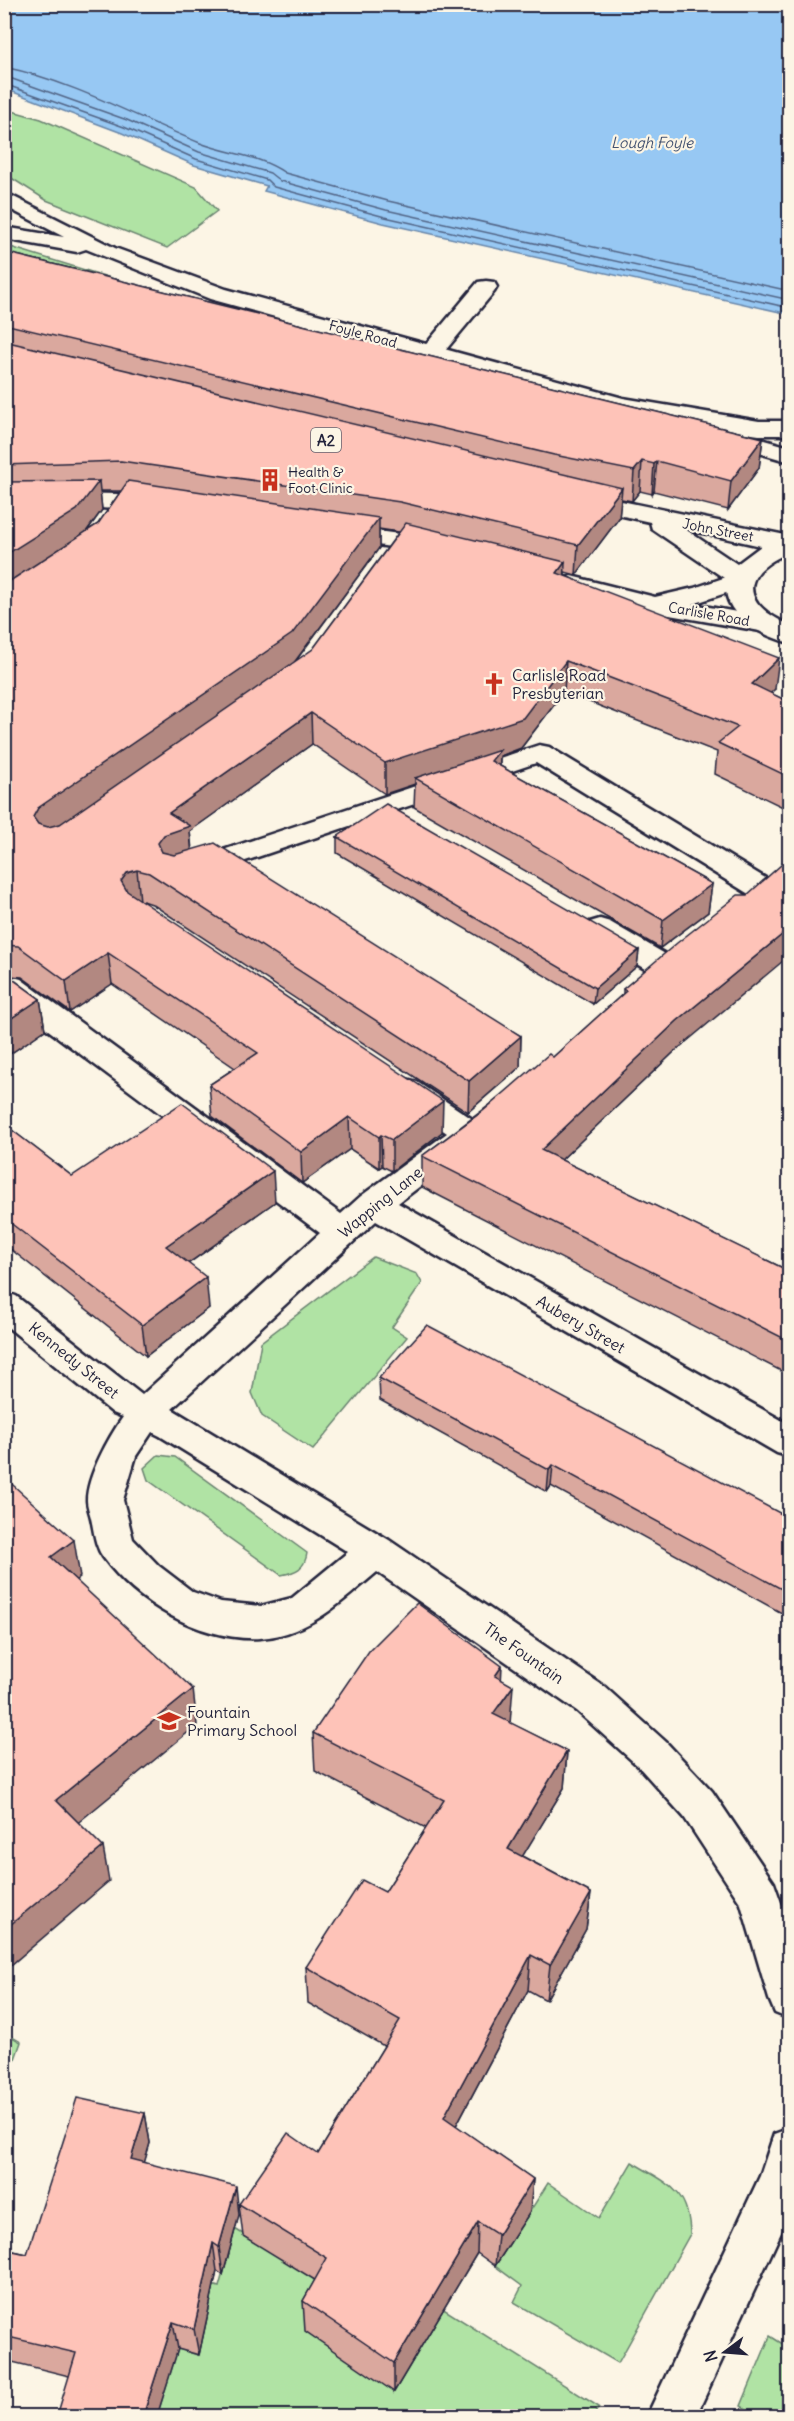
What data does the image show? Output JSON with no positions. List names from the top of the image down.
{
  "streets": {
    "main road": [
      "Foyle Road",
      "John Street",
      "Carlisle Road",
      "Wapping Lane",
      "Aubery Street",
      "Kennedy Street",
      "The Fountain"
    ]
  },
  "crossings": [
    ["John Street", "Carlisle Road"],
    ["Wapping Lane", "Aubery Street"],
    ["Wapping Lane", "Kennedy Street"],
    ["Wapping Lane", "The Fountain"],
    ["Kennedy Street", "The Fountain"]
  ],
  "water": ["Lough Foyle"],
  "places": {
    "building": ["Health & Foot Clinic"],
    "church": ["Carlisle Road Presbyterian"],
    "school or university": ["Fountain Primary School"]
  },
  "north": "left"
}
